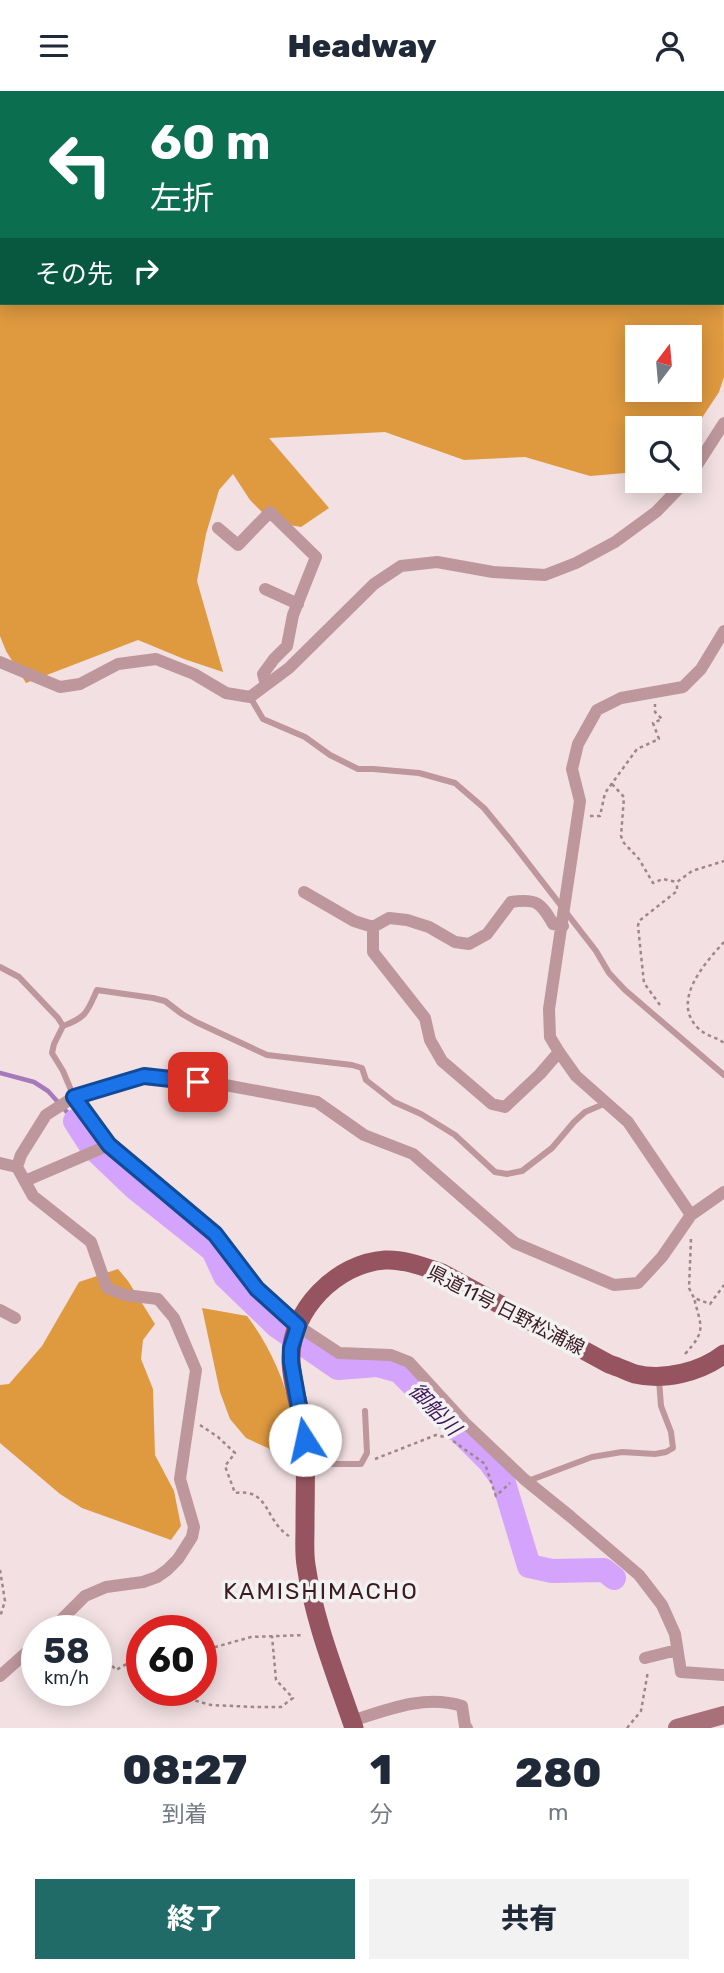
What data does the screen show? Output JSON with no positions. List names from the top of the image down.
{
  "streets": {
    "main road": ["県道11号 日野松浦線"]
  },
  "districts": ["KAMISHIMACHO"],
  "water": ["御船川"],
  "north": "top",
  "page": {
    "header": "Headway",
    "turn": ["60 m", "左折"],
    "then": "その先",
    "speed": "58 km/h",
    "limit": "60",
    "eta": [
      "08:27",
      "到着",
      "1",
      "分",
      "280",
      "m"
    ],
    "buttons": ["終了", "共有"]
  }
}
